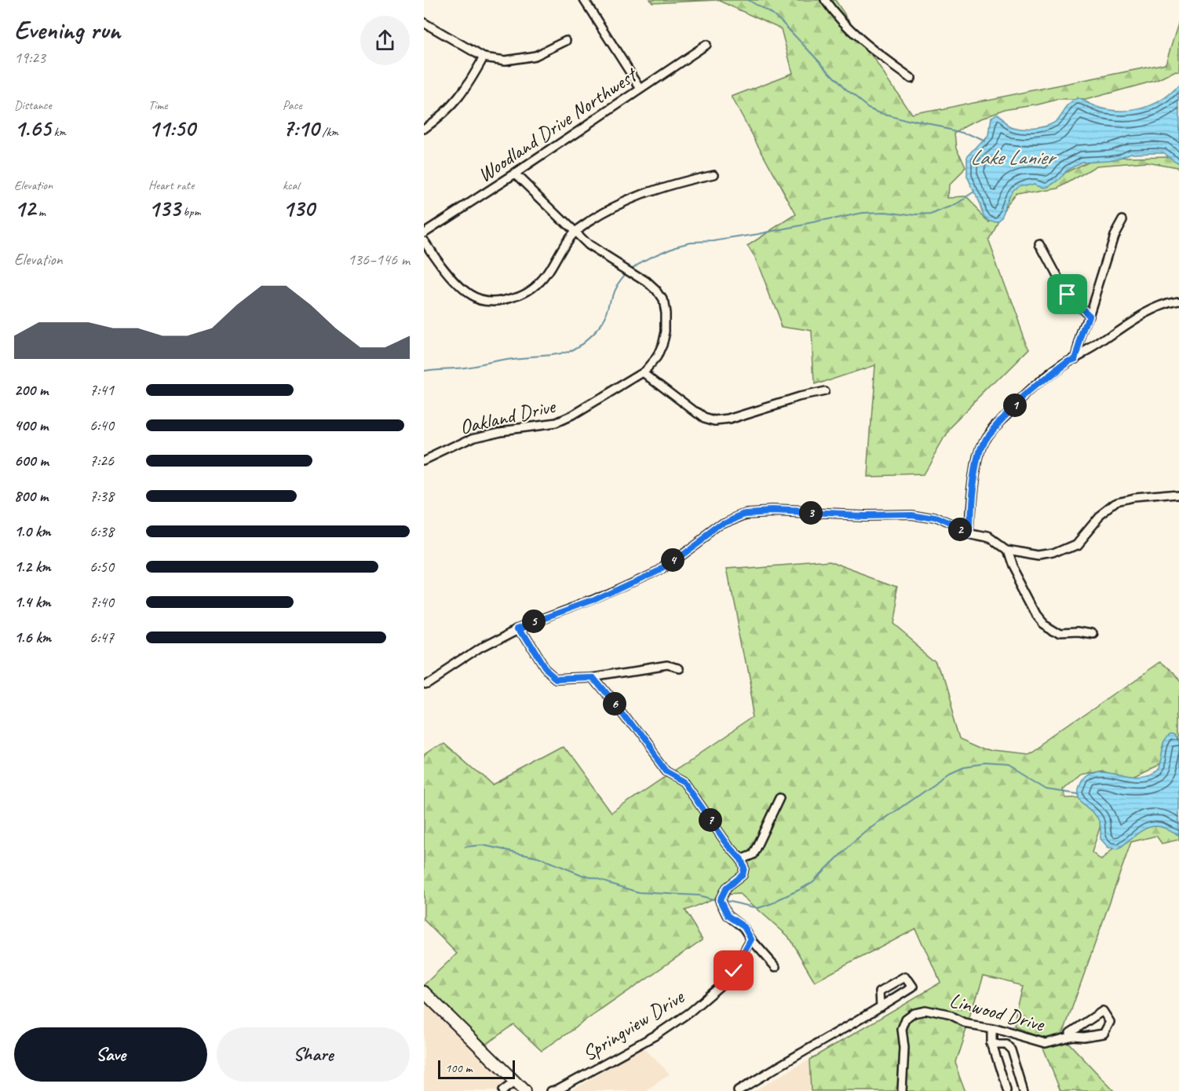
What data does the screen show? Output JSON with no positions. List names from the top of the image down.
{
  "streets": {
    "street": [
      "Woodland Drive Northwest",
      "Oakland Drive",
      "Linwood Drive",
      "Springview Drive"
    ]
  },
  "water": ["Lake Lanier"],
  "scale_bar": "100 m",
  "page": {
    "heading": ["Evening run", "19:23"],
    "stats": [
      ["Distance", "1.65 km"],
      ["Time", "11:50"],
      ["Pace", "7:10 /km"],
      ["Elevation", "12 m"],
      ["Heart rate", "133 bpm"],
      ["kcal", "130"]
    ],
    "chart": ["Elevation", "136–146 m"],
    "list": [
      {
        "name": "200 m",
        "note": "7:41"
      },
      {
        "name": "400 m",
        "note": "6:40"
      },
      {
        "name": "600 m",
        "note": "7:26"
      },
      {
        "name": "800 m",
        "note": "7:38"
      },
      {
        "name": "1.0 km",
        "note": "6:38"
      },
      {
        "name": "1.2 km",
        "note": "6:50"
      },
      {
        "name": "1.4 km",
        "note": "7:40"
      },
      {
        "name": "1.6 km",
        "note": "6:47"
      }
    ],
    "pins": [
      "1",
      "3",
      "2",
      "4",
      "5",
      "6",
      "7"
    ],
    "buttons": ["Save", "Share"],
    "scale": "100 m"
  }
}
